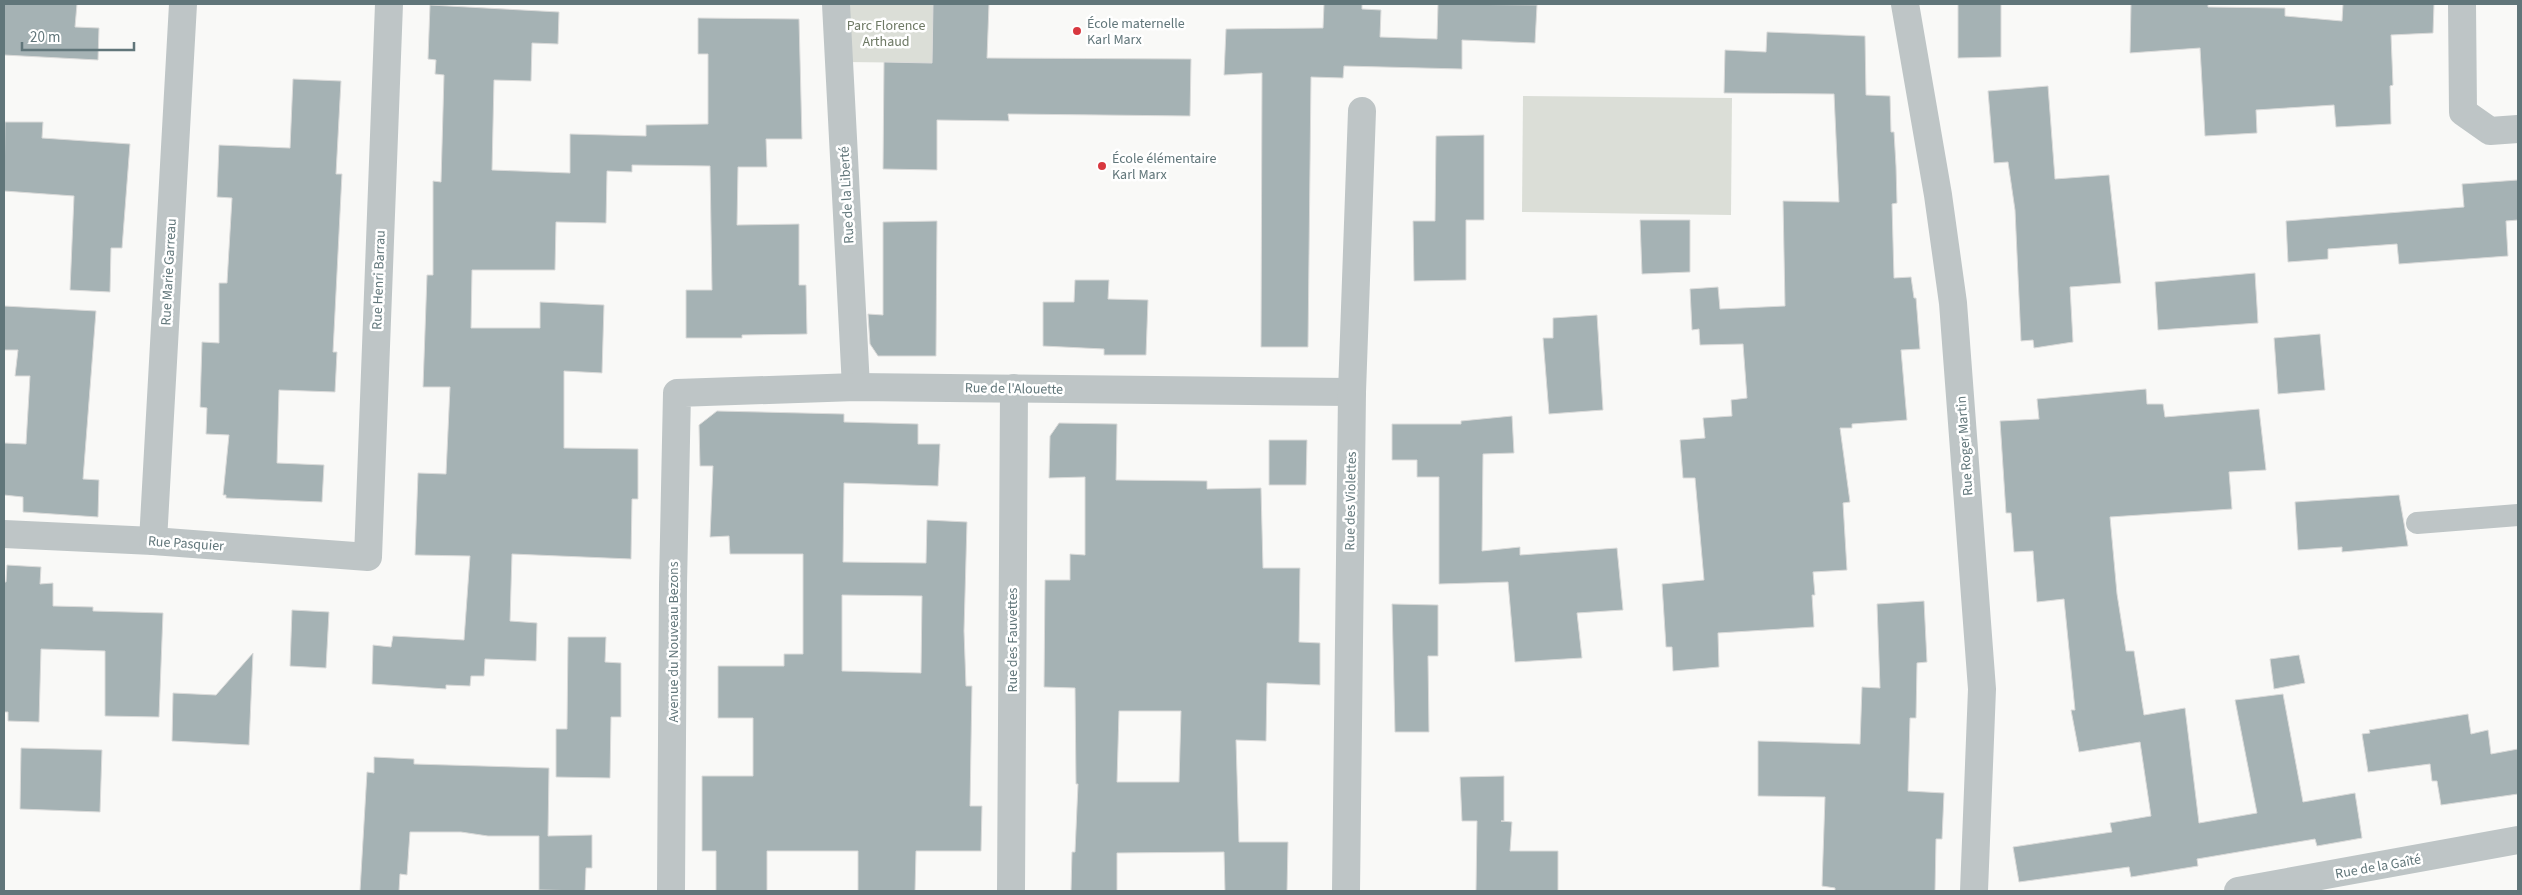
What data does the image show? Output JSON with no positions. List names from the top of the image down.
{
  "streets": {
    "street": [
      "Rue de la Liberté",
      "Rue Marie Garreau",
      "Rue Henri Barrau",
      "Rue de l'Alouette",
      "Rue Roger Martin",
      "Rue des Violettes",
      "Rue Pasquier",
      "Rue des Fauvettes",
      "Avenue du Nouveau Bezons",
      "Rue de la Gaîté"
    ]
  },
  "crossings": [
    ["Rue de la Liberté", "Rue de l'Alouette"],
    ["Rue Marie Garreau", "Rue Pasquier"],
    ["Rue Henri Barrau", "Rue Pasquier"],
    ["Rue de l'Alouette", "Rue des Violettes"],
    ["Rue de l'Alouette", "Rue des Fauvettes"],
    ["Rue de l'Alouette", "Avenue du Nouveau Bezons"]
  ],
  "parks": ["Parc Florence Arthaud"],
  "places": ["École maternelle Karl Marx", "École élémentaire Karl Marx"],
  "scale_bar": "20 m"
}
